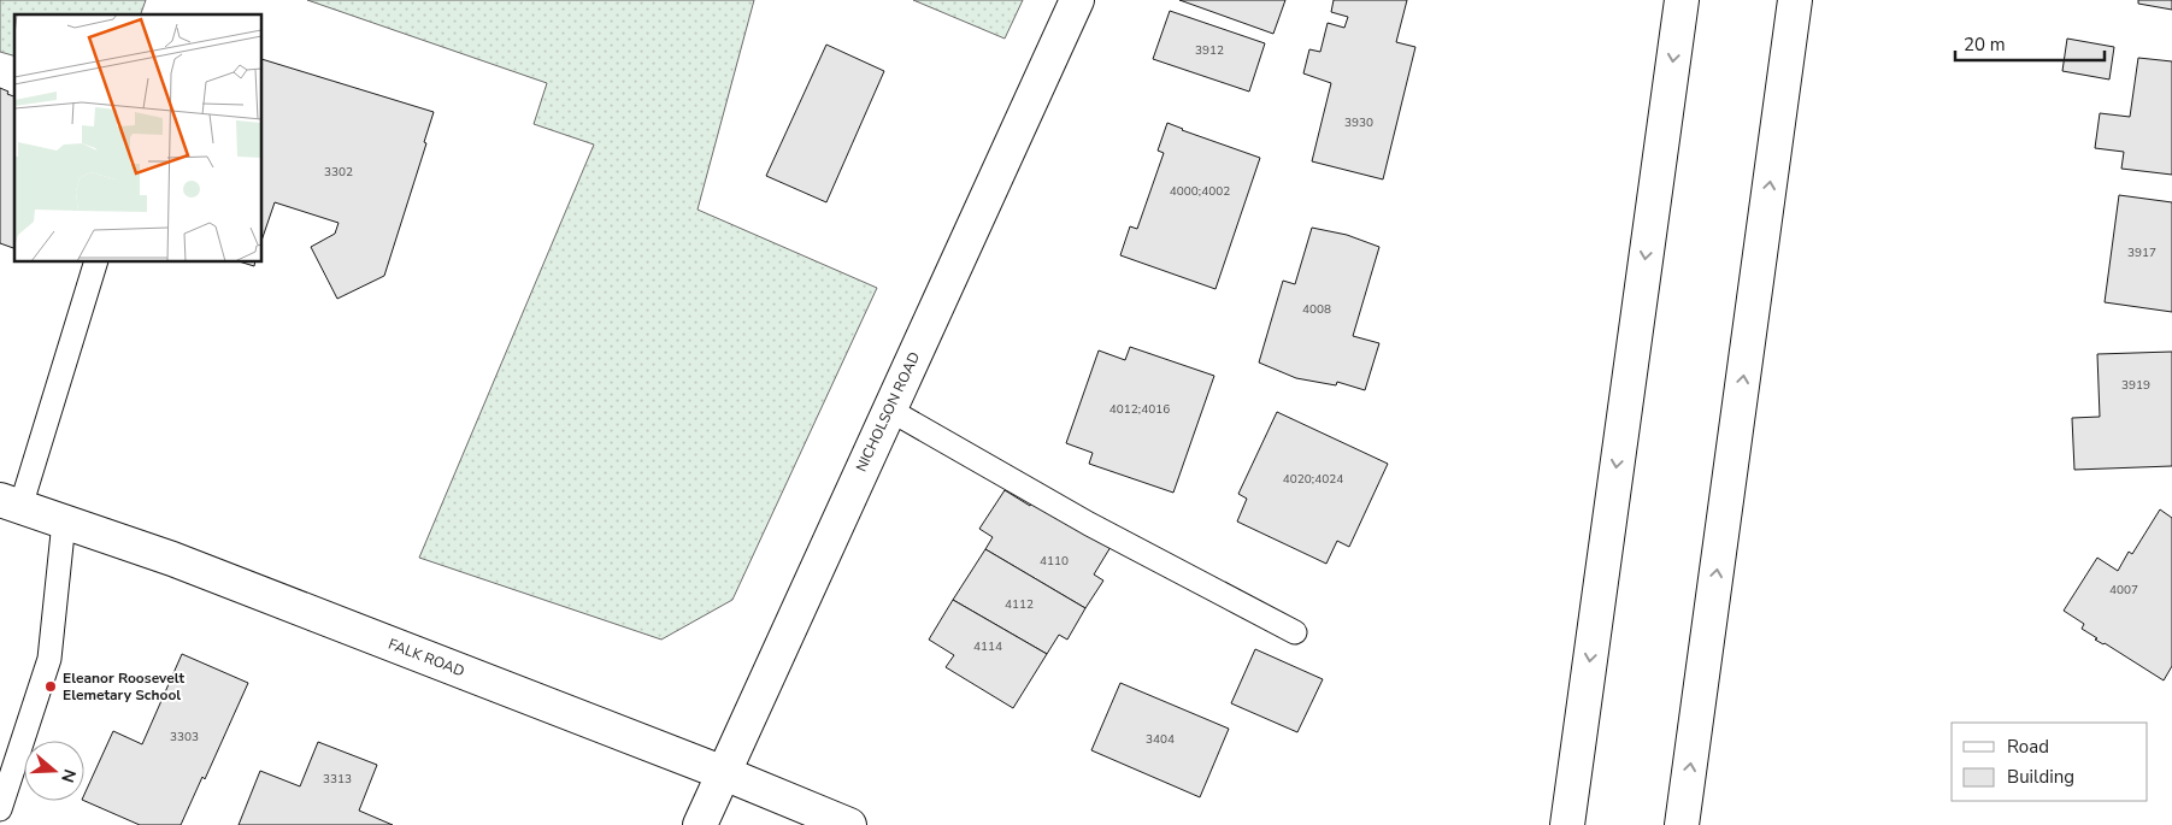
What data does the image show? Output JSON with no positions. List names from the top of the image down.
{
  "streets": {
    "main road": ["NICHOLSON ROAD", "FALK ROAD"]
  },
  "crossings": [
    ["NICHOLSON ROAD", "FALK ROAD"]
  ],
  "places": ["Eleanor Roosevelt Elemetary School"],
  "house_numbers": [
    "3912",
    "3930",
    "3302",
    "4000;4002",
    "3917",
    "4008",
    "3919",
    "4012;4016",
    "4020;4024",
    "4110",
    "4007",
    "4112",
    "4114",
    "3303",
    "3404",
    "3313"
  ],
  "legend": ["Road", "Building"],
  "scale_bar": "20 m",
  "north": "right"
}
